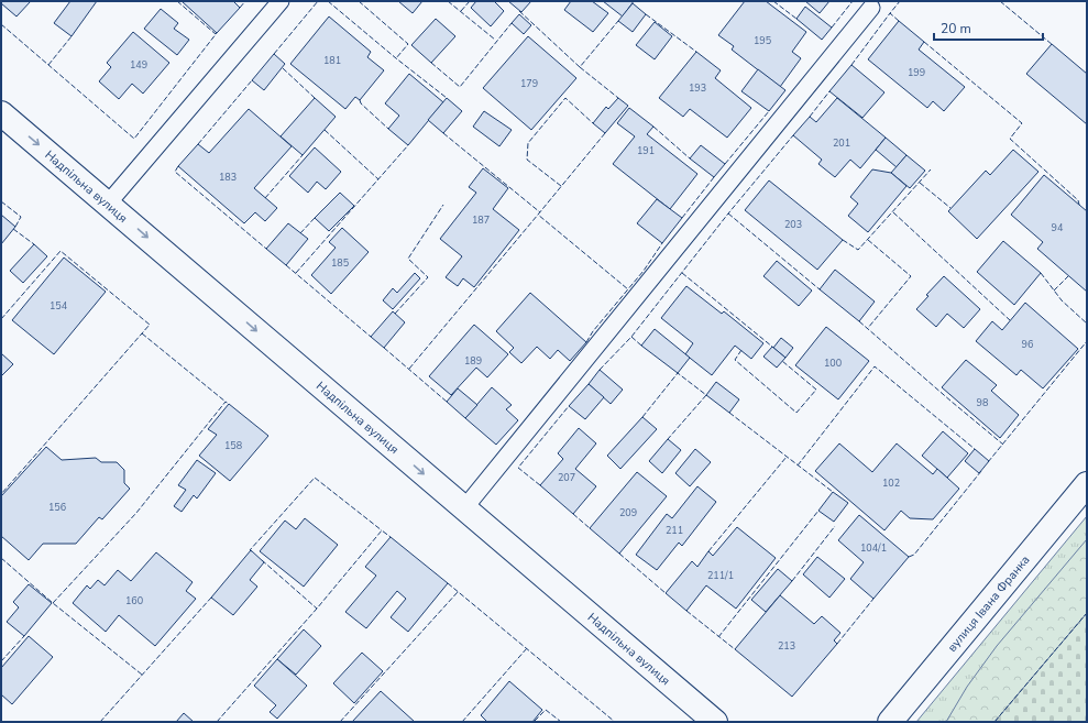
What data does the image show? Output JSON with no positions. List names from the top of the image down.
{
  "streets": {
    "main road": ["Надпільна вулиця", "вулиця Івана Франка"]
  },
  "one_way": ["Надпільна вулиця"],
  "house_numbers": [
    "195",
    "181",
    "149",
    "199",
    "179",
    "193",
    "201",
    "191",
    "183",
    "187",
    "203",
    "94",
    "185",
    "154",
    "96",
    "189",
    "100",
    "98",
    "158",
    "207",
    "102",
    "156",
    "209",
    "211",
    "104/1",
    "211/1",
    "160",
    "213"
  ],
  "scale_bar": "20 m"
}
